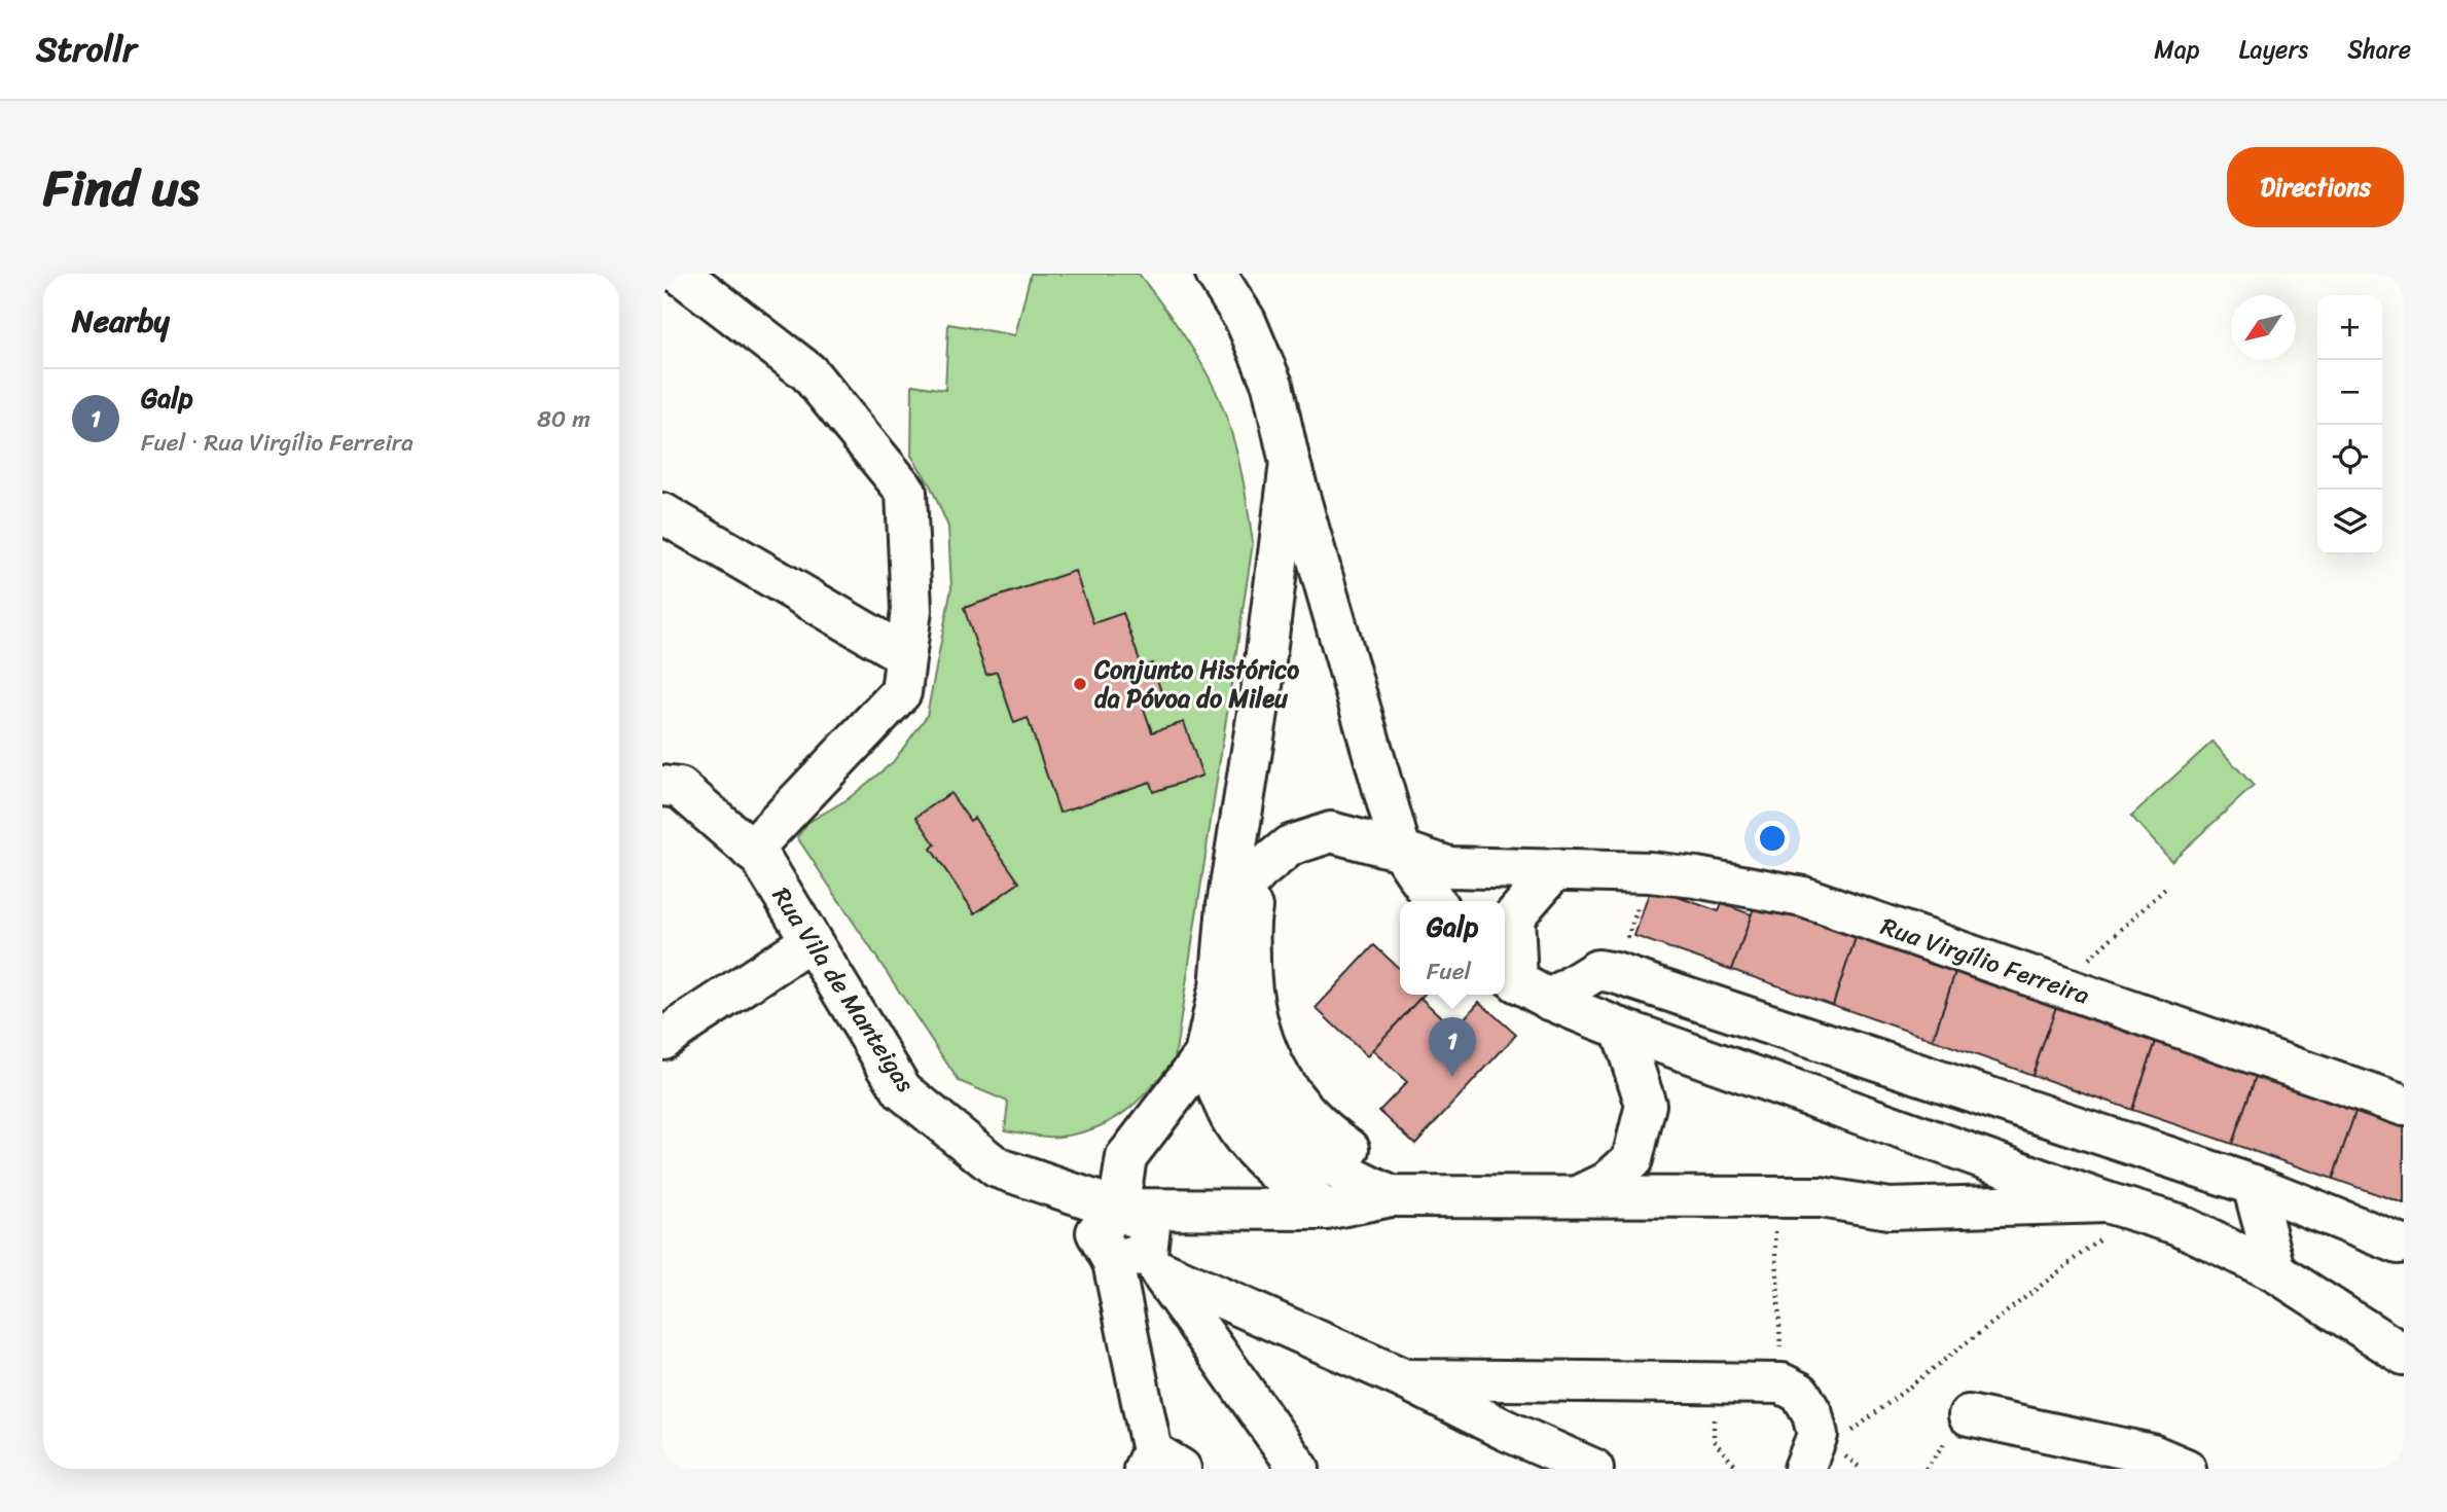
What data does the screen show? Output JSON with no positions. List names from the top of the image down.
{
  "streets": {
    "main road": ["Rua Virgílio Ferreira", "Rua Vila de Manteigas"]
  },
  "places": ["Conjunto Histórico da Póvoa do Mileu"],
  "north": "bottom left",
  "page": {
    "header": "Strollr",
    "nav": ["Map", "Layers", "Share"],
    "title": "Find us",
    "buttons": "Directions",
    "heading": "Nearby",
    "map_buttons": ["+", "−"],
    "list": [
      {
        "mark": "1",
        "name": "Galp",
        "note": "Fuel · Rua Virgílio Ferreira",
        "value": "80 m"
      }
    ],
    "popup": ["Galp", "Fuel"],
    "pins": "1"
  }
}
